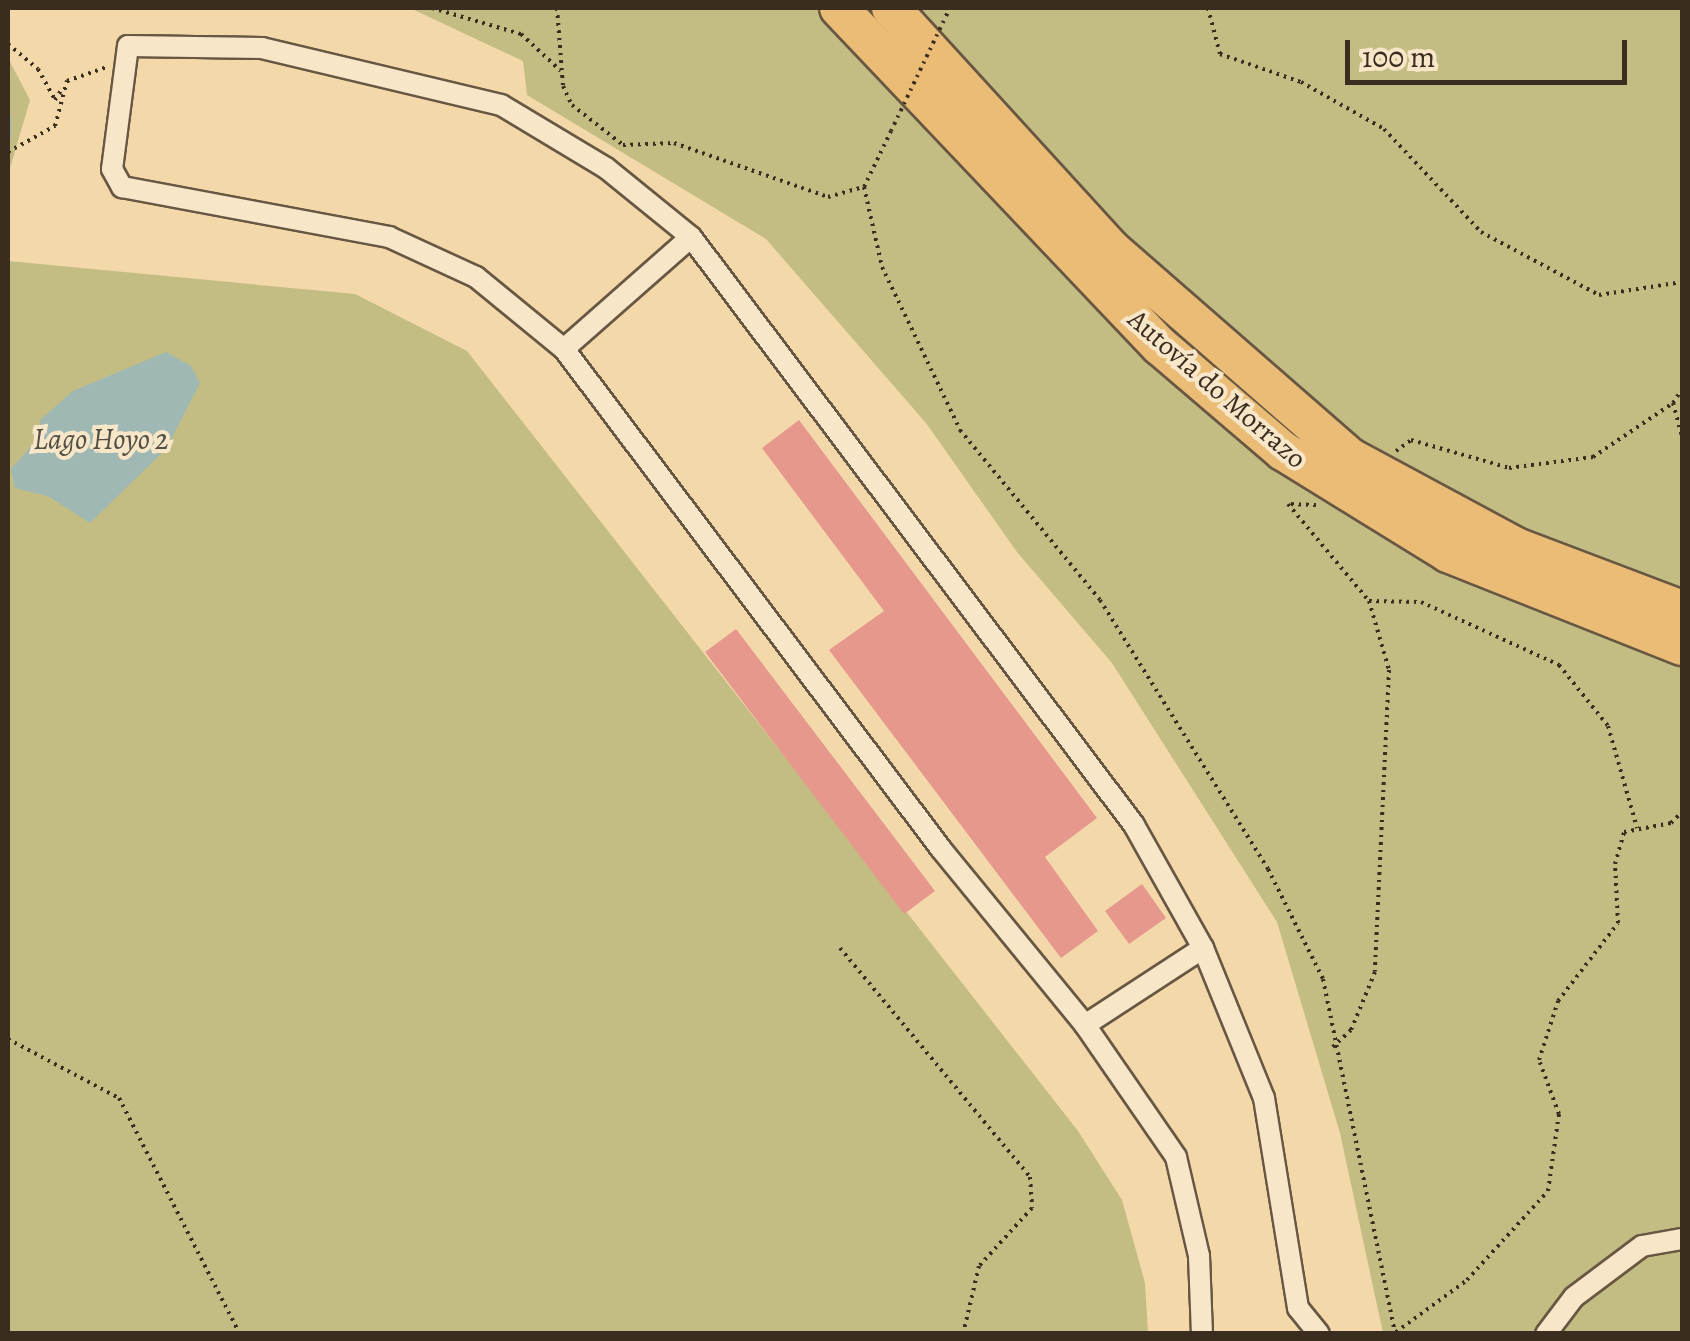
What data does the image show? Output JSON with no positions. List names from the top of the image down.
{
  "streets": {
    "highway": ["Autovía do Morrazo"]
  },
  "water": ["Lago Hoyo 2"],
  "scale_bar": "100 m"
}
